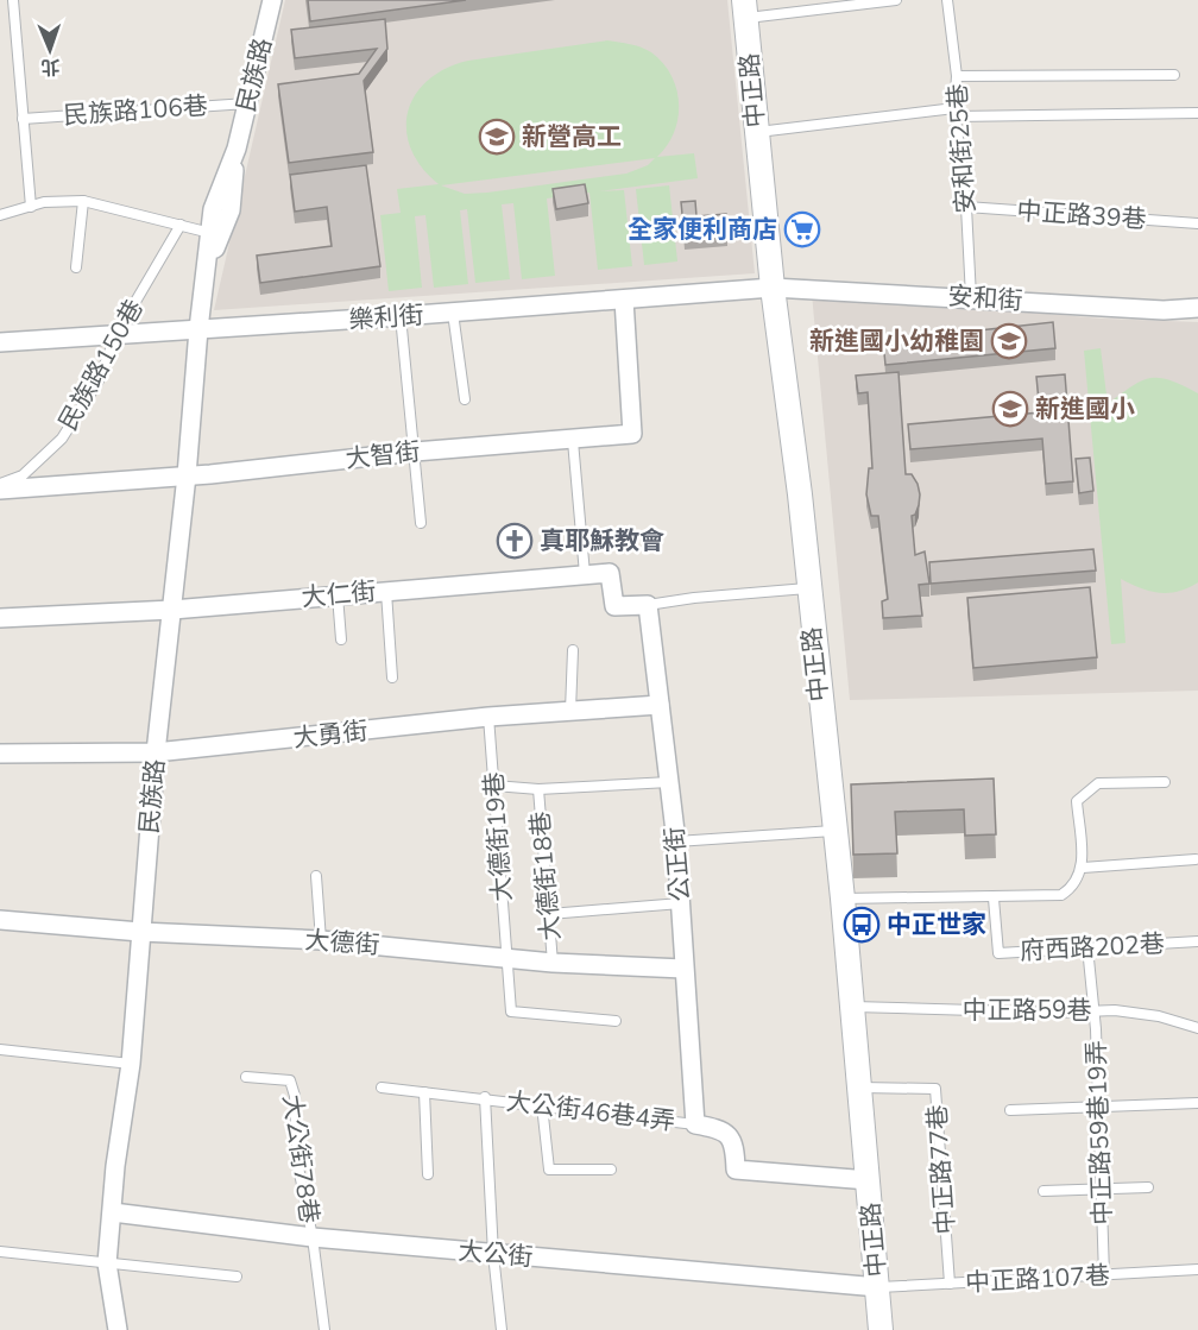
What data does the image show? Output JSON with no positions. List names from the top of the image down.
{
  "streets": {
    "street": [
      "民族路",
      "中正路",
      "安和街",
      "樂利街",
      "大智街",
      "大仁街",
      "大勇街",
      "公正街",
      "大德街",
      "大公街"
    ],
    "lane": [
      "民族路106巷",
      "安和街25巷",
      "中正路39巷",
      "民族路150巷",
      "大德街19巷",
      "大德街18巷",
      "府西路202巷",
      "中正路59巷",
      "大公街46巷4弄",
      "中正路59巷19弄",
      "大公街78巷",
      "中正路77巷",
      "中正路107巷"
    ]
  },
  "crossings": [
    ["民族路", "民族路106巷"],
    ["民族路", "樂利街"],
    ["民族路", "大智街"],
    ["民族路", "大仁街"],
    ["民族路", "大勇街"],
    ["民族路", "大德街"],
    ["民族路", "大公街"],
    ["中正路", "安和街"],
    ["中正路", "樂利街"],
    ["中正路", "中正路59巷"],
    ["中正路", "中正路77巷"],
    ["中正路", "大公街"],
    ["中正路", "中正路107巷"],
    ["安和街25巷", "中正路39巷"],
    ["安和街25巷", "安和街"],
    ["安和街", "樂利街"],
    ["樂利街", "民族路150巷"],
    ["樂利街", "大智街"],
    ["大仁街", "公正街"],
    ["大勇街", "大德街19巷"],
    ["大勇街", "公正街"],
    ["大德街19巷", "大德街"],
    ["公正街", "大德街"],
    ["公正街", "大公街46巷4弄"],
    ["大德街18巷", "大德街"],
    ["府西路202巷", "中正路59巷19弄"],
    ["中正路59巷", "中正路59巷19弄"],
    ["中正路59巷19弄", "中正路107巷"],
    ["大公街78巷", "大公街"],
    ["中正路77巷", "中正路107巷"],
    ["大公街", "中正路107巷"]
  ],
  "places": {
    "school or university": ["新營高工", "新進國小幼稚園", "新進國小"],
    "supermarket": ["全家便利商店"],
    "church": ["真耶穌教會"],
    "bus stop": ["中正世家"]
  },
  "north": "bottom"
}
